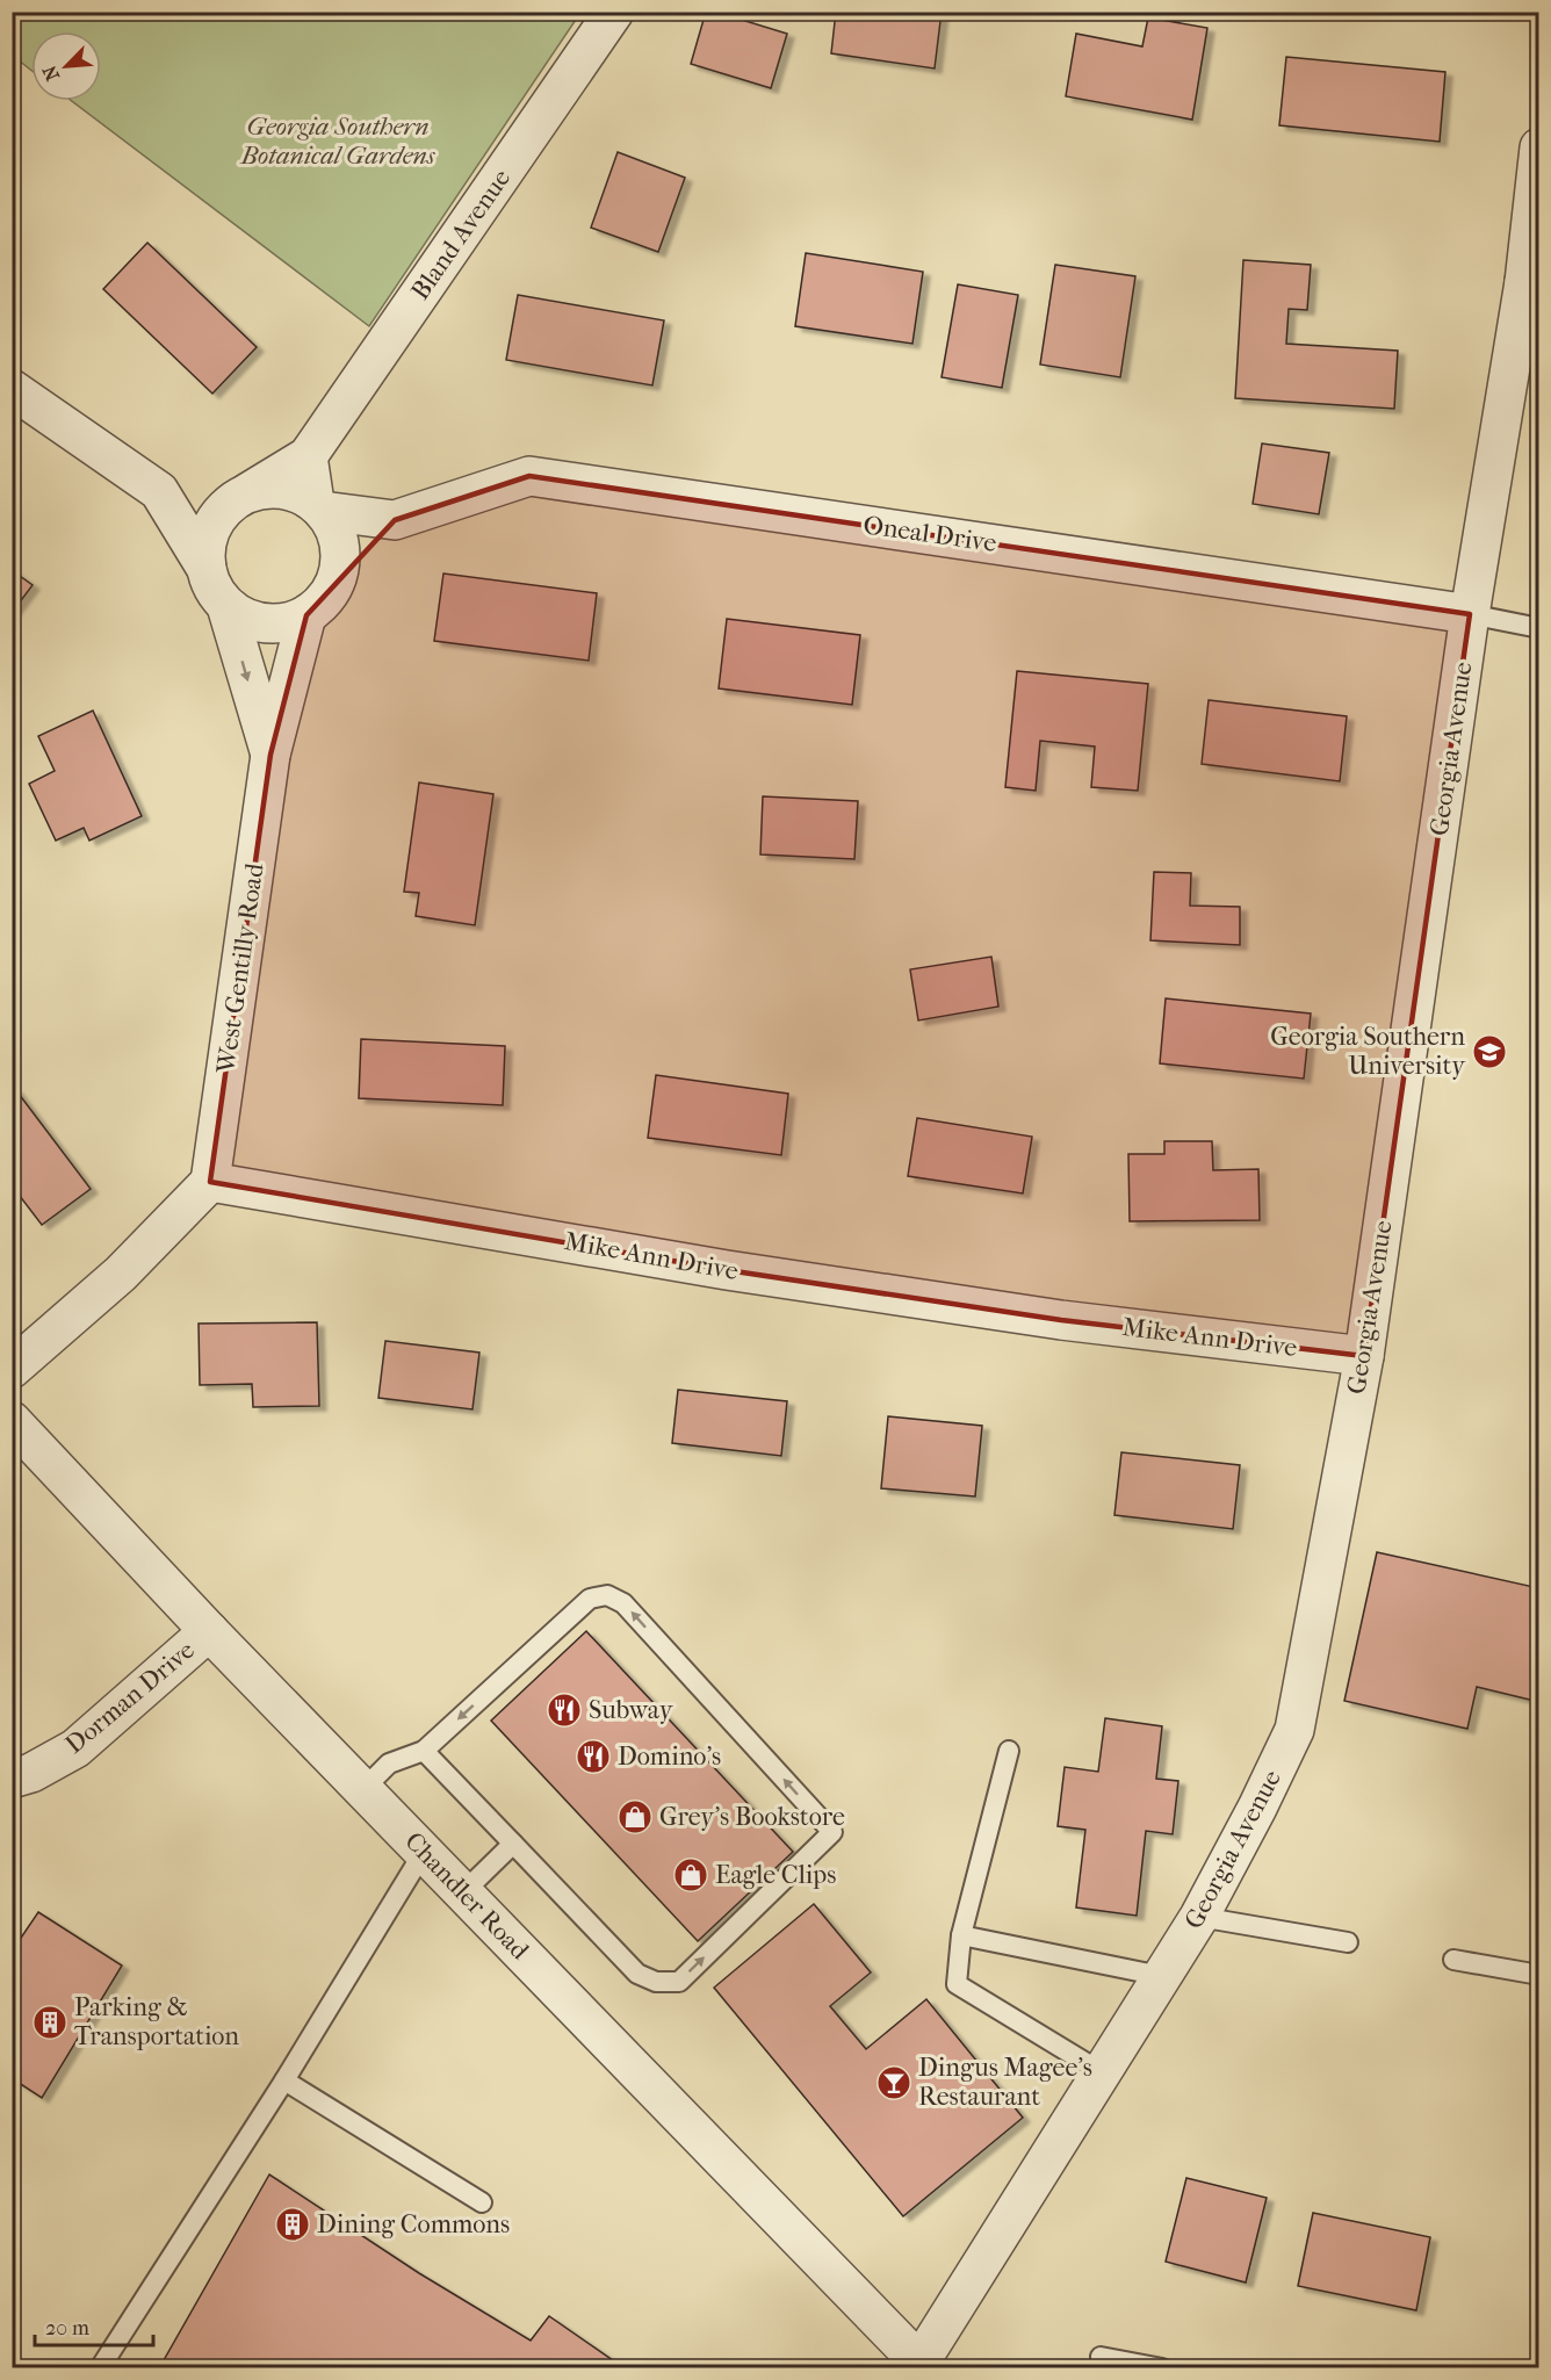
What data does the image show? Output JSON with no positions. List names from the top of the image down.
{
  "streets": {
    "street": [
      "Bland Avenue",
      "Oneal Drive",
      "Georgia Avenue",
      "West Gentilly Road",
      "Mike Ann Drive",
      "Dorman Drive",
      "Chandler Road"
    ]
  },
  "crossings": [
    ["Bland Avenue", "Oneal Drive"],
    ["Bland Avenue", "West Gentilly Road"],
    ["Oneal Drive", "Georgia Avenue"],
    ["Oneal Drive", "West Gentilly Road"],
    ["Georgia Avenue", "Mike Ann Drive"],
    ["Georgia Avenue", "Chandler Road"],
    ["West Gentilly Road", "Mike Ann Drive"],
    ["Dorman Drive", "Chandler Road"]
  ],
  "parks": ["Georgia Southern Botanical Gardens"],
  "places": {
    "school or university": ["Georgia Southern University"],
    "restaurant": ["Subway", "Domino's"],
    "shop": ["Grey's Bookstore", "Eagle Clips"],
    "building": ["Parking & Transportation", "Dining Commons"],
    "bar": ["Dingus Magee's Restaurant"]
  },
  "scale_bar": "20 m",
  "north": "bottom left"
}
